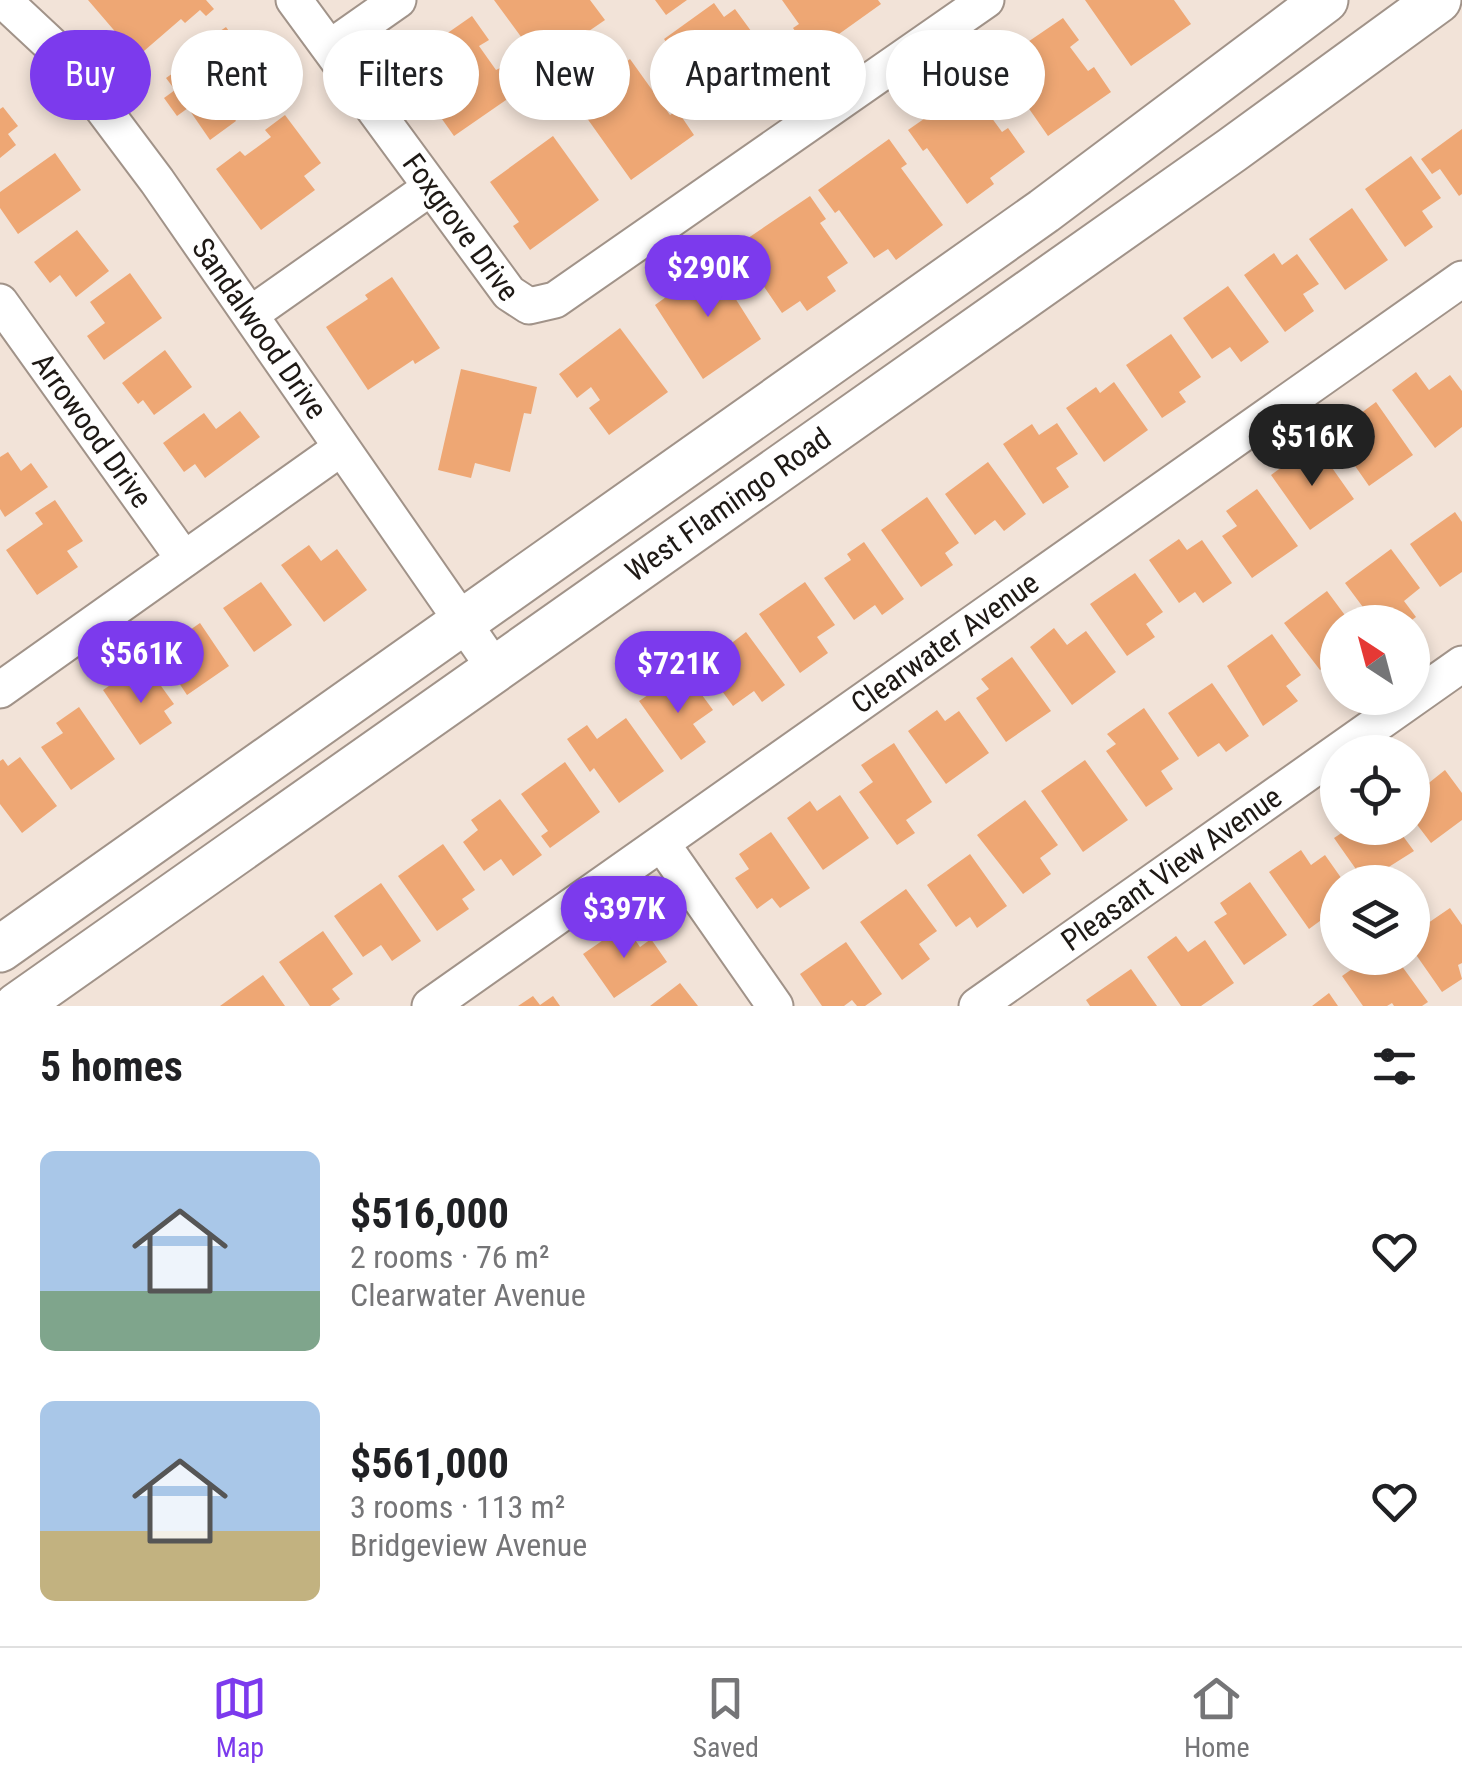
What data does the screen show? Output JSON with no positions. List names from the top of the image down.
{
  "streets": {
    "main road": ["West Flamingo Road"],
    "street": [
      "Foxgrove Drive",
      "Sandalwood Drive",
      "Arrowood Drive",
      "Clearwater Avenue",
      "Pleasant View Avenue"
    ]
  },
  "crossings": [
    ["Sandalwood Drive", "West Flamingo Road"]
  ],
  "north": "top left",
  "page": {
    "chip": [
      "Buy",
      "Rent",
      "Filters",
      "New",
      "Apartment",
      "House"
    ],
    "price": [
      "$290K",
      "$516K",
      "$561K",
      "$721K",
      "$397K"
    ],
    "heading": "5 homes",
    "list": [
      {
        "name": "$516,000",
        "note": "2 rooms · 76 m² · Clearwater Avenue"
      },
      {
        "name": "$561,000",
        "note": "3 rooms · 113 m² · Bridgeview Avenue"
      }
    ],
    "tabs": ["Map", "Saved", "Home"]
  }
}
